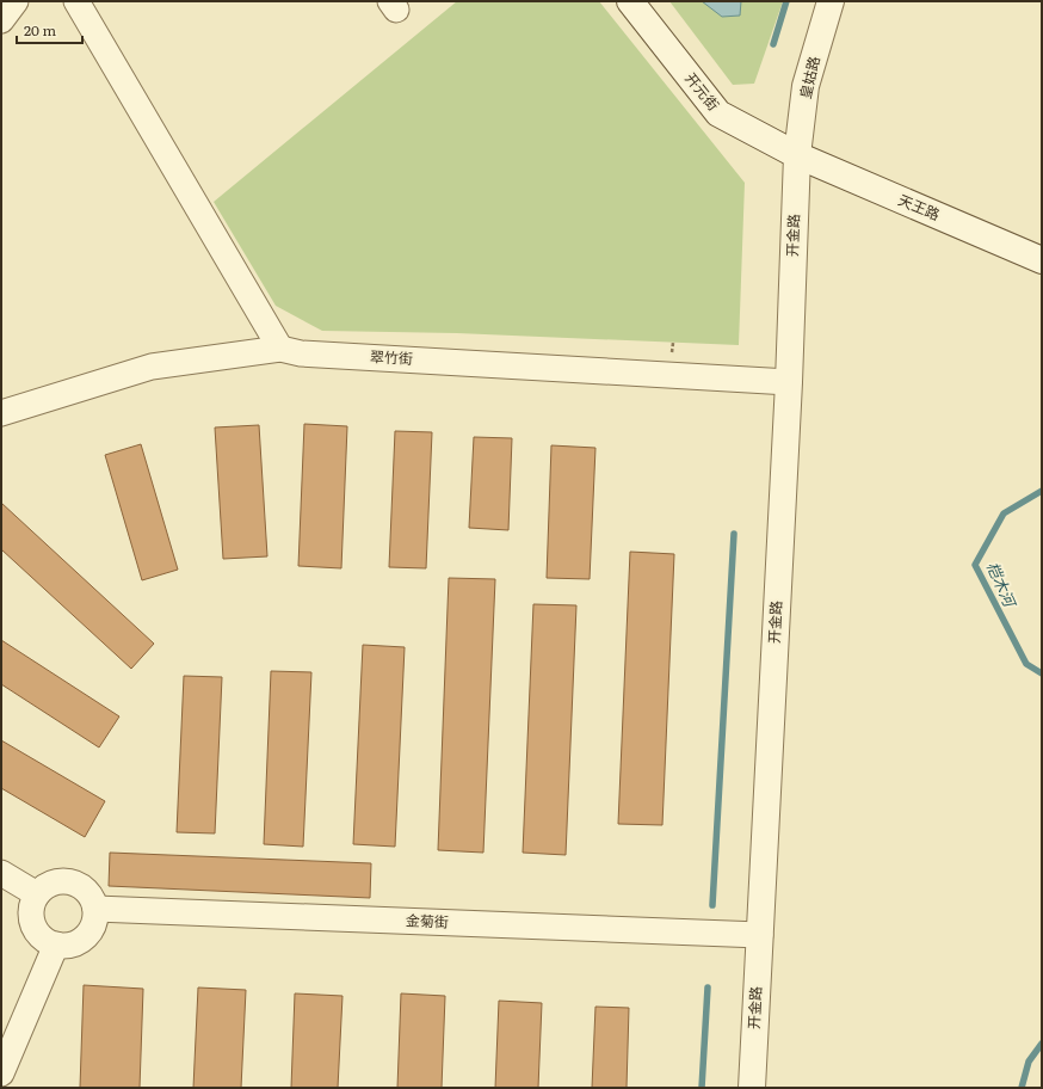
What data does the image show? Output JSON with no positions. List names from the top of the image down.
{
  "streets": {
    "street": [
      "皇姑路",
      "开元街",
      "天王路",
      "开金路",
      "翠竹街",
      "金菊街"
    ]
  },
  "crossings": [
    ["皇姑路", "开元街"],
    ["皇姑路", "天王路"],
    ["皇姑路", "开金路"],
    ["开元街", "天王路"],
    ["开元街", "开金路"],
    ["天王路", "开金路"],
    ["开金路", "翠竹街"],
    ["开金路", "金菊街"]
  ],
  "water": ["桤木河"],
  "scale_bar": "20 m"
}
